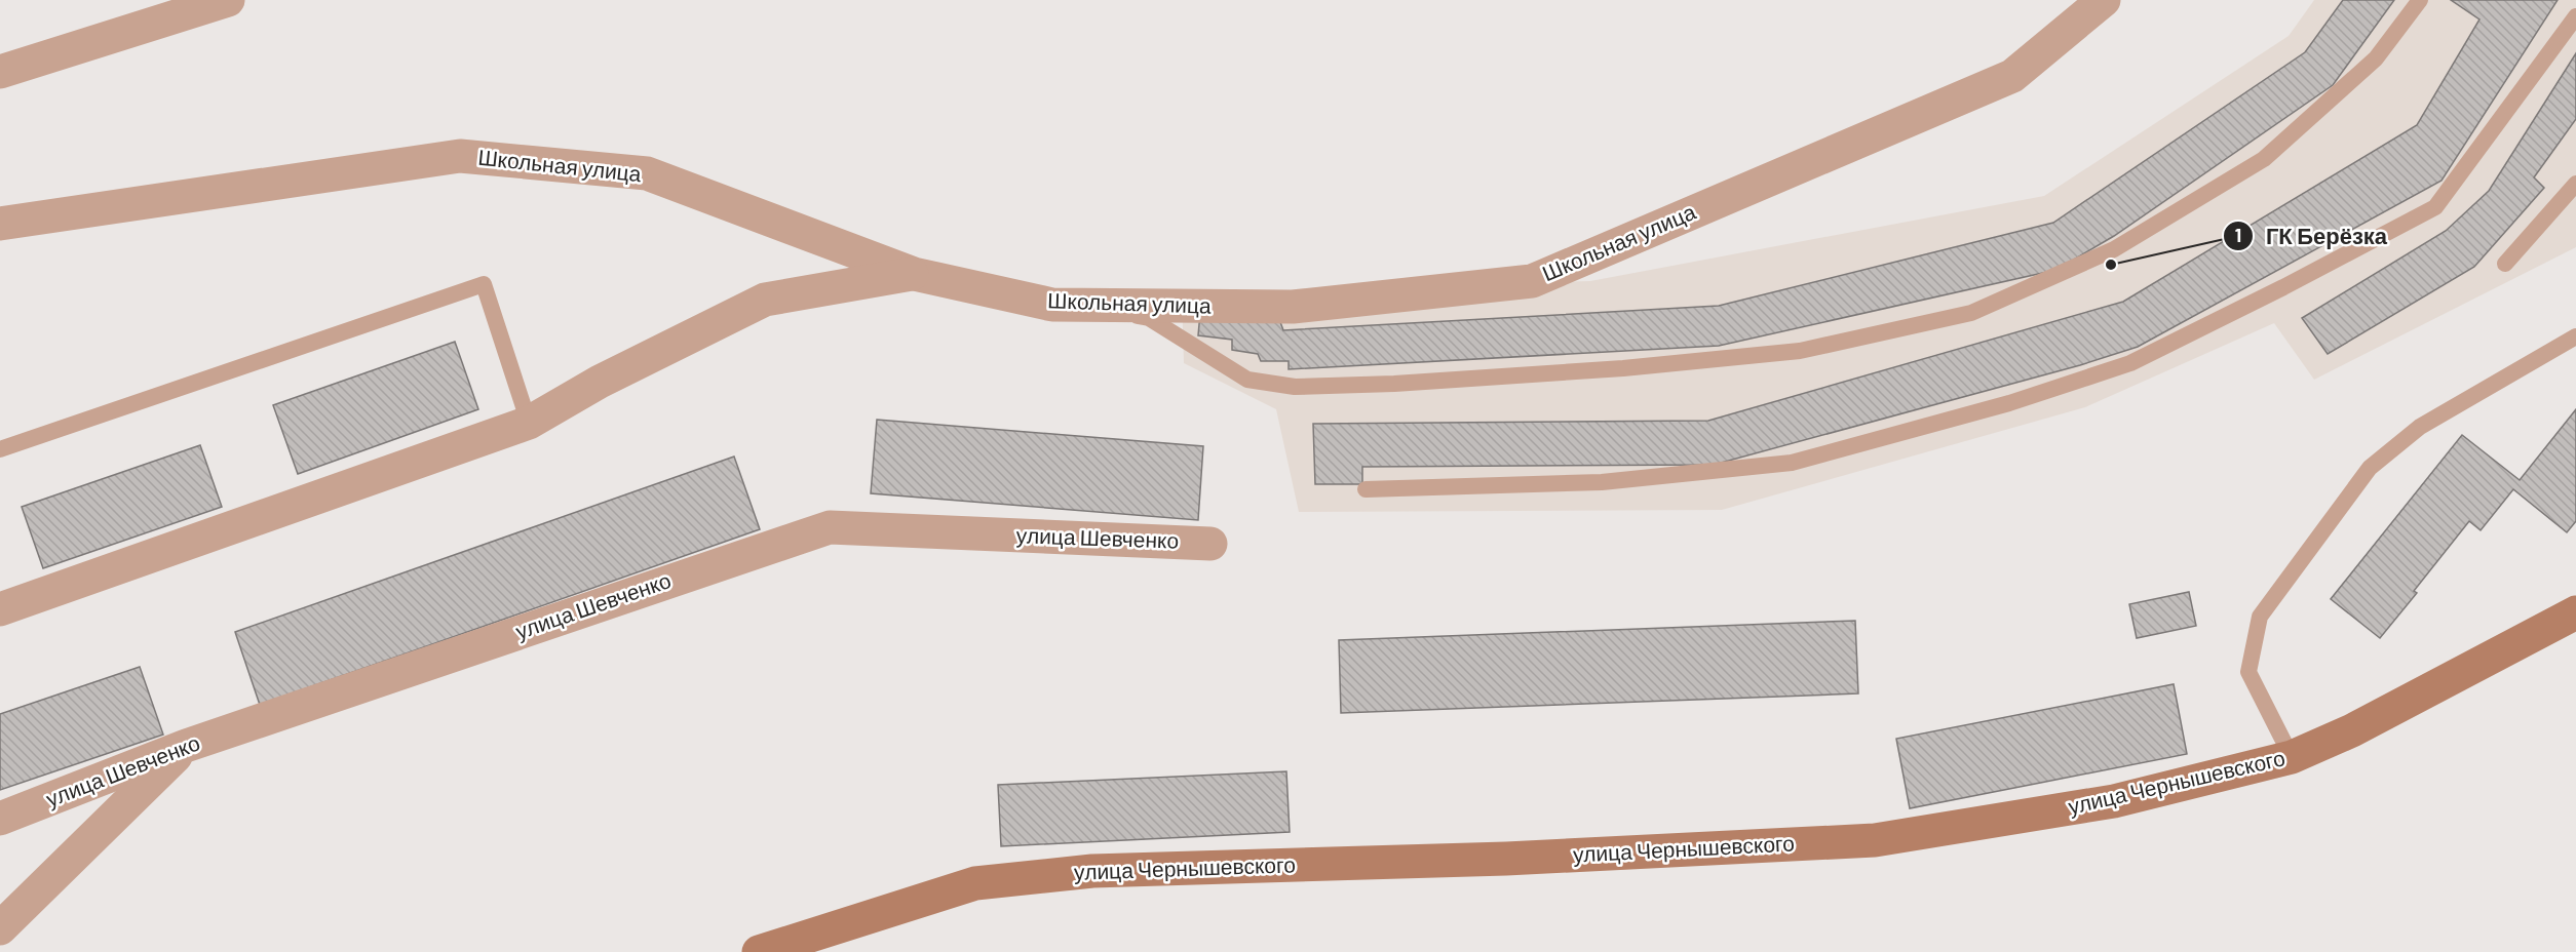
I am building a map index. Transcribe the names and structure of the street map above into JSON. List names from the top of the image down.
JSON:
{
  "streets": {
    "main road": ["улица Чернышевского"],
    "street": ["Школьная улица", "улица Шевченко"]
  },
  "places": ["ГК Берёзка"]
}
